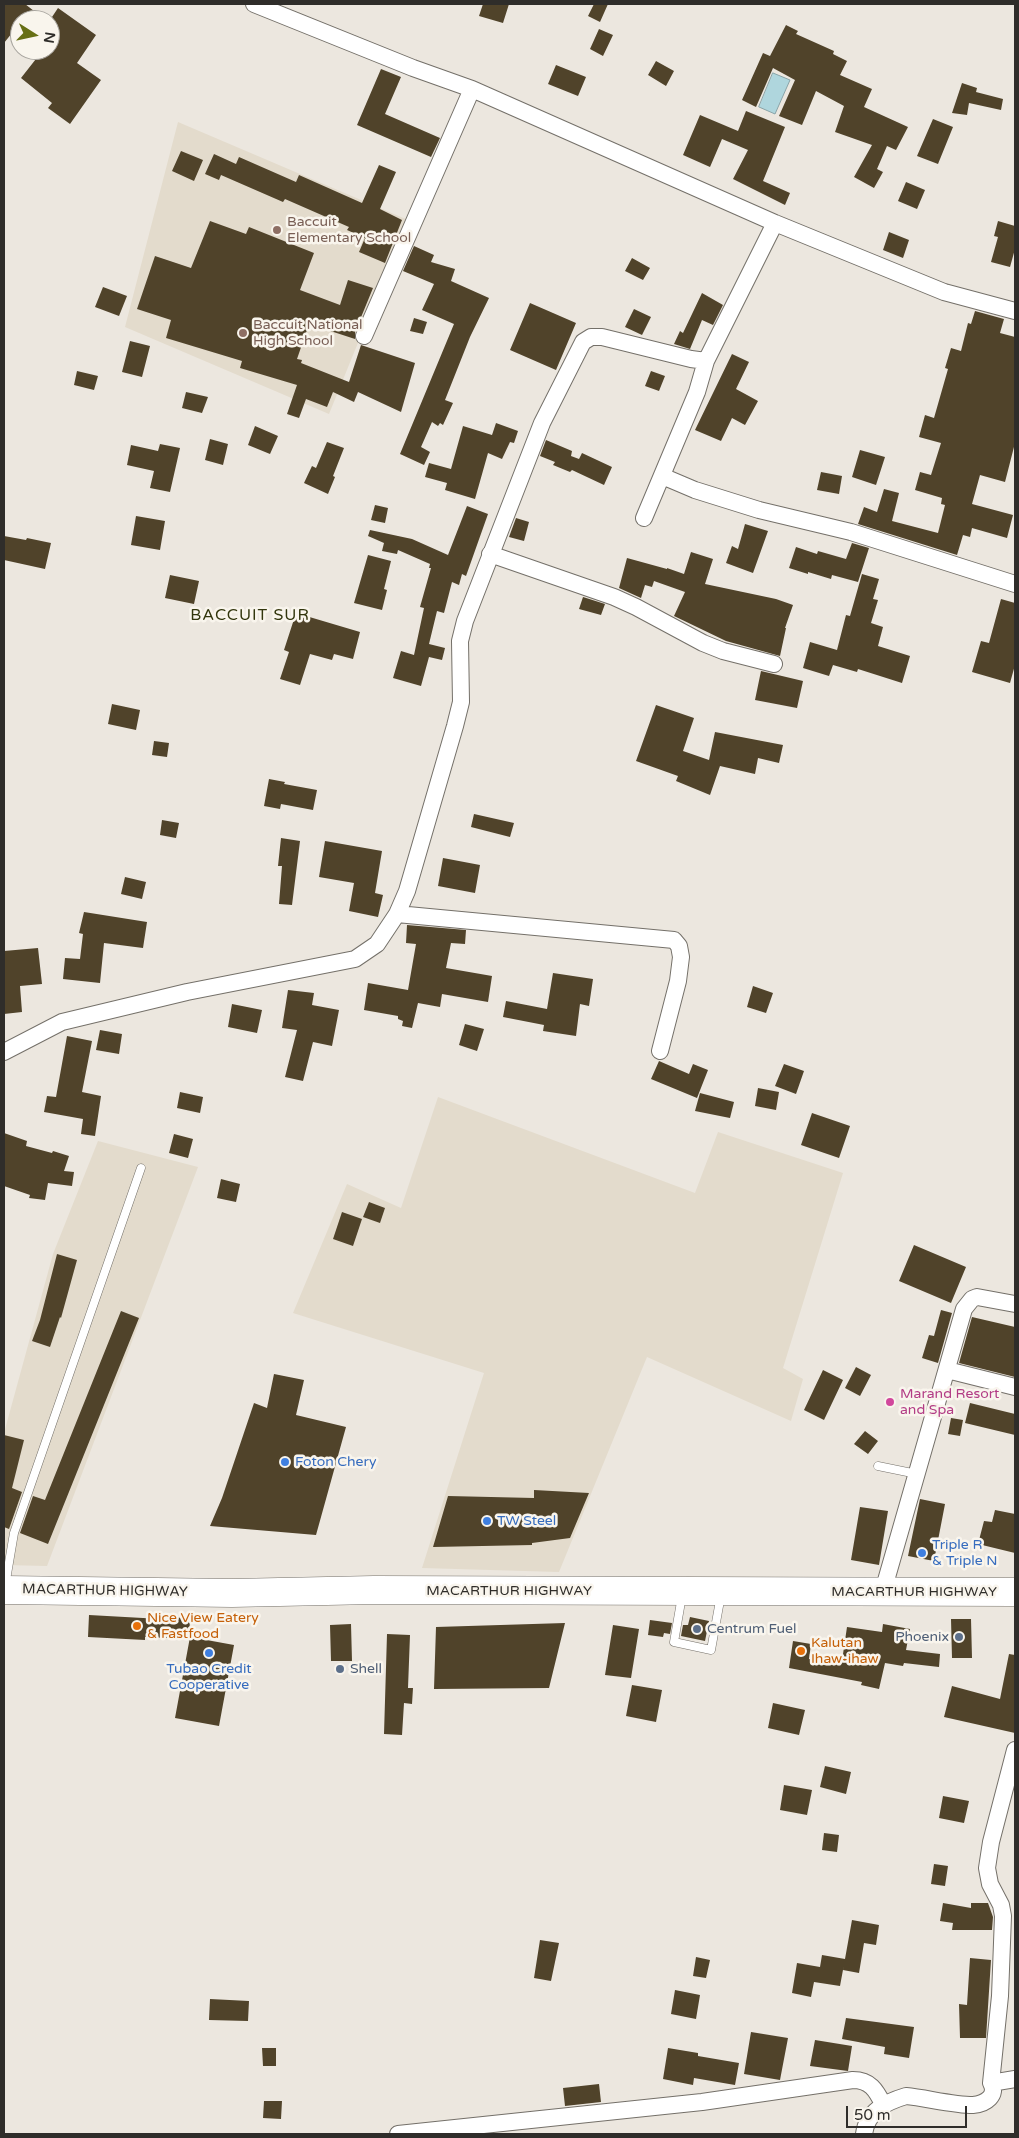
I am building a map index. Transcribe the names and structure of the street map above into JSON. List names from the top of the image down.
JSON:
{
  "streets": {
    "highway": ["MACARTHUR HIGHWAY"]
  },
  "districts": ["BACCUIT SUR"],
  "places": [
    "Baccuit Elementary School",
    "Baccuit National High School",
    "Marand Resort and Spa",
    "Foton Chery",
    "TW Steel",
    "Triple R & Triple N",
    "Nice View Eatery & Fastfood",
    "Centrum Fuel",
    "Phoenix",
    "Kalutan Ihaw-ihaw",
    "Tubao Credit Cooperative",
    "Shell"
  ],
  "scale_bar": "50 m",
  "north": "right"
}
